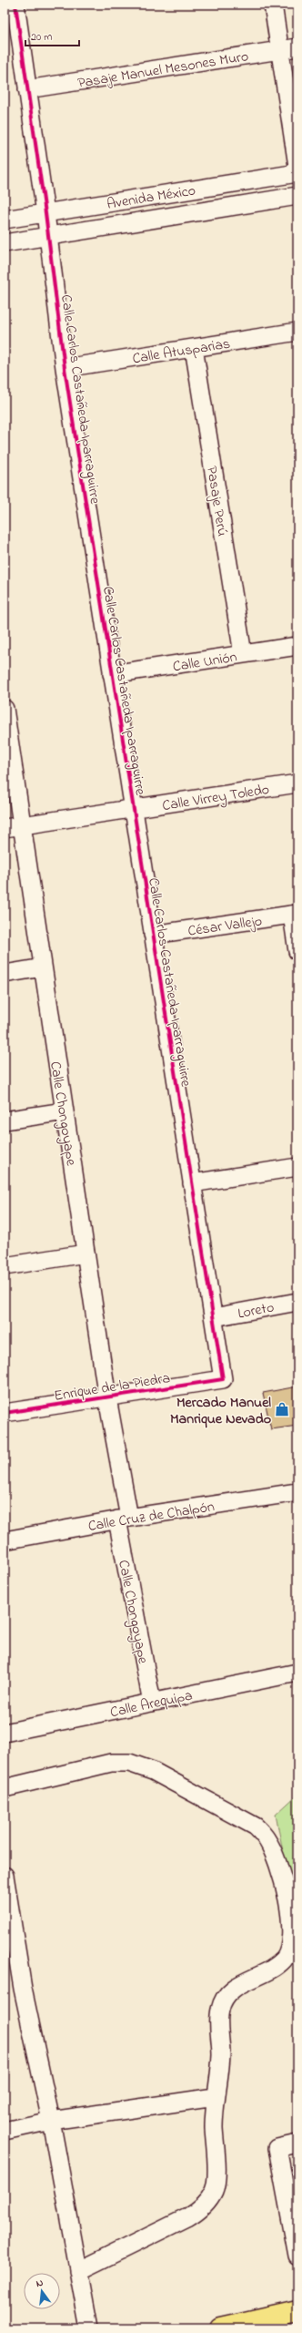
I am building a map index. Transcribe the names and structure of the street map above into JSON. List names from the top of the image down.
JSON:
{
  "streets": {
    "street": [
      "Pasaje Manuel Mesones Muro",
      "Avenida México",
      "Calle Atusparias",
      "Calle Carlos Castañeda Iparraguirre",
      "Pasaje Perú",
      "Calle Unión",
      "Calle Virrey Toledo",
      "César Vallejo",
      "Calle Chongoyape",
      "Loreto",
      "Enrique de la Piedra",
      "Calle Cruz de Chalpón",
      "Calle Arequipa"
    ]
  },
  "crossings": [
    ["Pasaje Manuel Mesones Muro", "Calle Carlos Castañeda Iparraguirre"],
    ["Avenida México", "Calle Carlos Castañeda Iparraguirre"],
    ["Calle Atusparias", "Calle Carlos Castañeda Iparraguirre"],
    ["Calle Atusparias", "Pasaje Perú"],
    ["Calle Carlos Castañeda Iparraguirre", "Calle Unión"],
    ["Calle Carlos Castañeda Iparraguirre", "Calle Virrey Toledo"],
    ["Calle Carlos Castañeda Iparraguirre", "César Vallejo"],
    ["Calle Carlos Castañeda Iparraguirre", "Loreto"],
    ["Calle Carlos Castañeda Iparraguirre", "Enrique de la Piedra"],
    ["Pasaje Perú", "Calle Unión"],
    ["Calle Virrey Toledo", "Calle Chongoyape"],
    ["Calle Chongoyape", "Enrique de la Piedra"],
    ["Calle Chongoyape", "Calle Cruz de Chalpón"],
    ["Calle Chongoyape", "Calle Arequipa"]
  ],
  "places": {
    "shop": ["Mercado Manuel Manrique Nevado"]
  },
  "scale_bar": "20 m",
  "north": "top"
}
